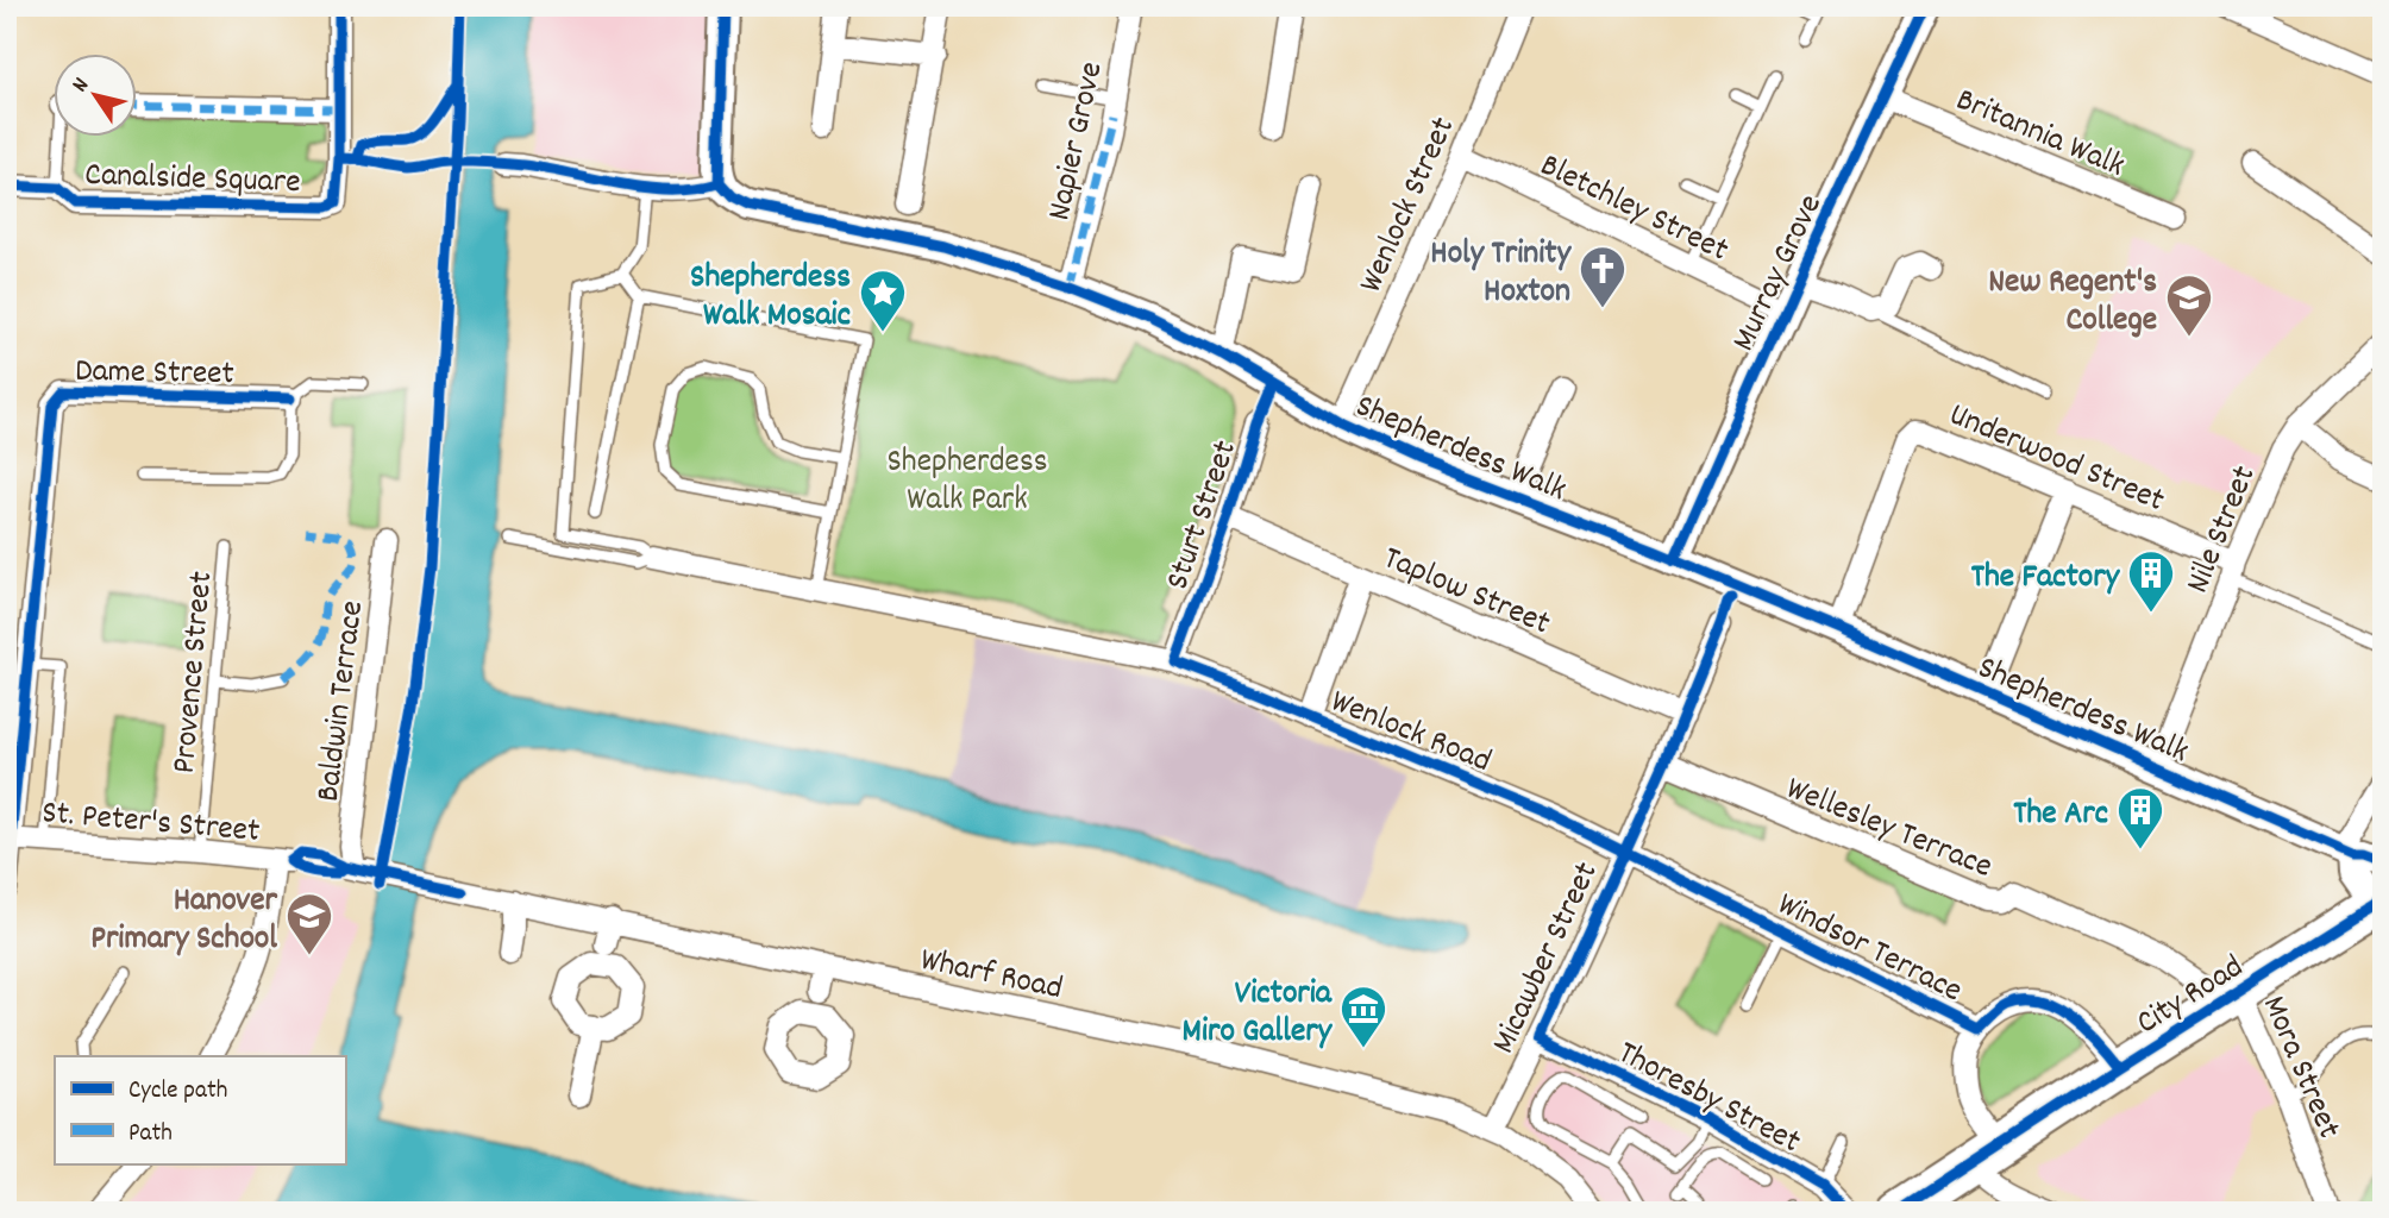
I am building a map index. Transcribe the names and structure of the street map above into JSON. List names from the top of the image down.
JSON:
{
  "streets": {
    "highway": ["City Road"],
    "main road": ["Murray Grove", "Shepherdess Walk"],
    "street": [
      "Britannia Walk",
      "Napier Grove",
      "Canalside Square",
      "Wenlock Street",
      "Bletchley Street",
      "Dame Street",
      "Underwood Street",
      "Sturt Street",
      "Nile Street",
      "Taplow Street",
      "Baldwin Terrace",
      "Wenlock Road",
      "St. Peter's Street",
      "Wellesley Terrace",
      "Windsor Terrace",
      "Micawber Street",
      "Wharf Road",
      "Mora Street",
      "Thoresby Street"
    ],
    "lane": ["Provence Street"]
  },
  "crossings": [
    ["Britannia Walk", "Murray Grove"],
    ["Napier Grove", "Shepherdess Walk"],
    ["Wenlock Street", "Bletchley Street"],
    ["Wenlock Street", "Shepherdess Walk"],
    ["Bletchley Street", "Murray Grove"],
    ["Murray Grove", "Shepherdess Walk"],
    ["Shepherdess Walk", "Underwood Street"],
    ["Shepherdess Walk", "Nile Street"],
    ["Underwood Street", "Nile Street"],
    ["Sturt Street", "Taplow Street"],
    ["Sturt Street", "Wenlock Road"],
    ["Taplow Street", "Micawber Street"],
    ["Provence Street", "St. Peter's Street"],
    ["Baldwin Terrace", "Wharf Road"],
    ["Wenlock Road", "Windsor Terrace"],
    ["Wenlock Road", "Micawber Street"],
    ["Wellesley Terrace", "Micawber Street"],
    ["Wellesley Terrace", "City Road"],
    ["Wellesley Terrace", "Mora Street"],
    ["Windsor Terrace", "Micawber Street"],
    ["Windsor Terrace", "City Road"],
    ["Micawber Street", "Wharf Road"],
    ["Micawber Street", "Thoresby Street"],
    ["City Road", "Mora Street"]
  ],
  "parks": ["Shepherdess Walk Park"],
  "places": {
    "church": ["Holy Trinity Hoxton"],
    "place": ["Shepherdess Walk Mosaic"],
    "school or university": ["New Regent's College", "Hanover Primary School"],
    "building": ["The Factory", "The Arc"],
    "museum": ["Victoria Miro Gallery"]
  },
  "legend": ["Cycle path", "Path"],
  "north": "top left"
}
